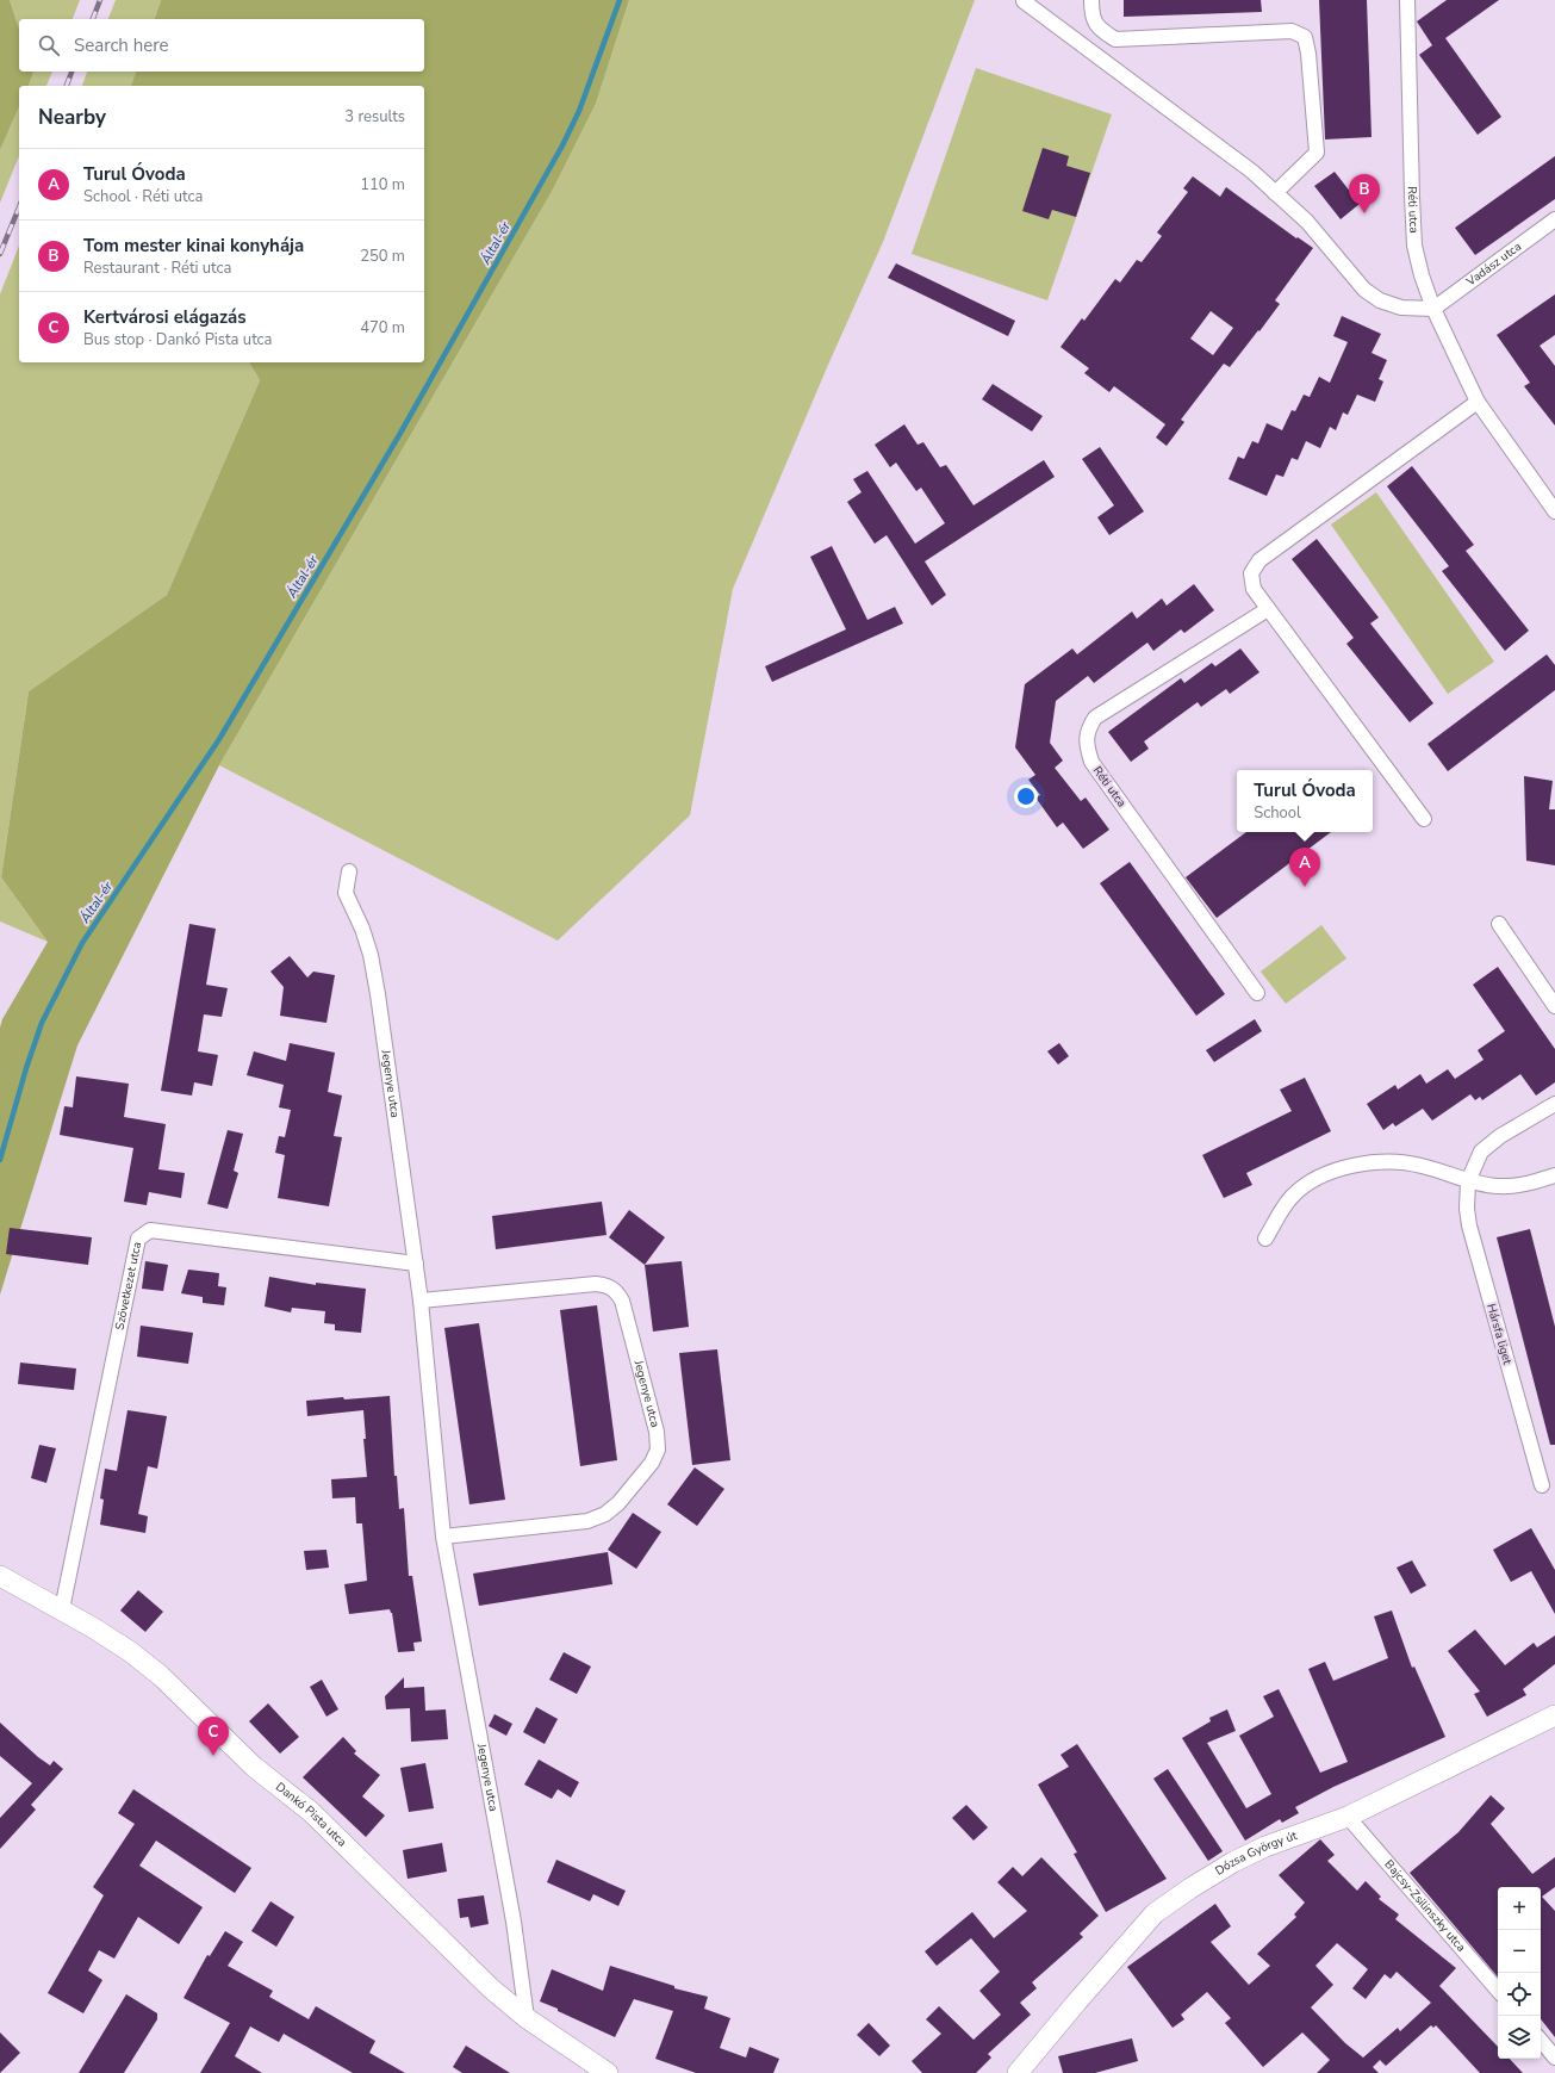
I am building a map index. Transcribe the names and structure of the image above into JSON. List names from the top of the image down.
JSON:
{
  "streets": {
    "street": [
      "Réti utca",
      "Vadász utca",
      "Jegenye utca",
      "Szövetkezet utca",
      "Hársfa liget",
      "Dankó Pista utca",
      "Dózsa György út",
      "Bajcsy-Zsilinszky utca"
    ]
  },
  "crossings": [
    ["Réti utca", "Vadász utca"],
    ["Jegenye utca", "Szövetkezet utca"],
    ["Jegenye utca", "Dankó Pista utca"],
    ["Szövetkezet utca", "Dankó Pista utca"],
    ["Dózsa György út", "Bajcsy-Zsilinszky utca"]
  ],
  "water": ["Által-ér"],
  "page": {
    "search": "Search here",
    "heading": ["Nearby", "3 results"],
    "list": [
      {
        "mark": "A",
        "name": "Turul Óvoda",
        "note": "School · Réti utca",
        "value": "110 m"
      },
      {
        "mark": "B",
        "name": "Tom mester kinai konyhája",
        "note": "Restaurant · Réti utca",
        "value": "250 m"
      },
      {
        "mark": "C",
        "name": "Kertvárosi elágazás",
        "note": "Bus stop · Dankó Pista utca",
        "value": "470 m"
      }
    ],
    "pins": ["B", "A", "C"],
    "popup": ["Turul Óvoda", "School"],
    "map_buttons": ["+", "−"]
  }
}
